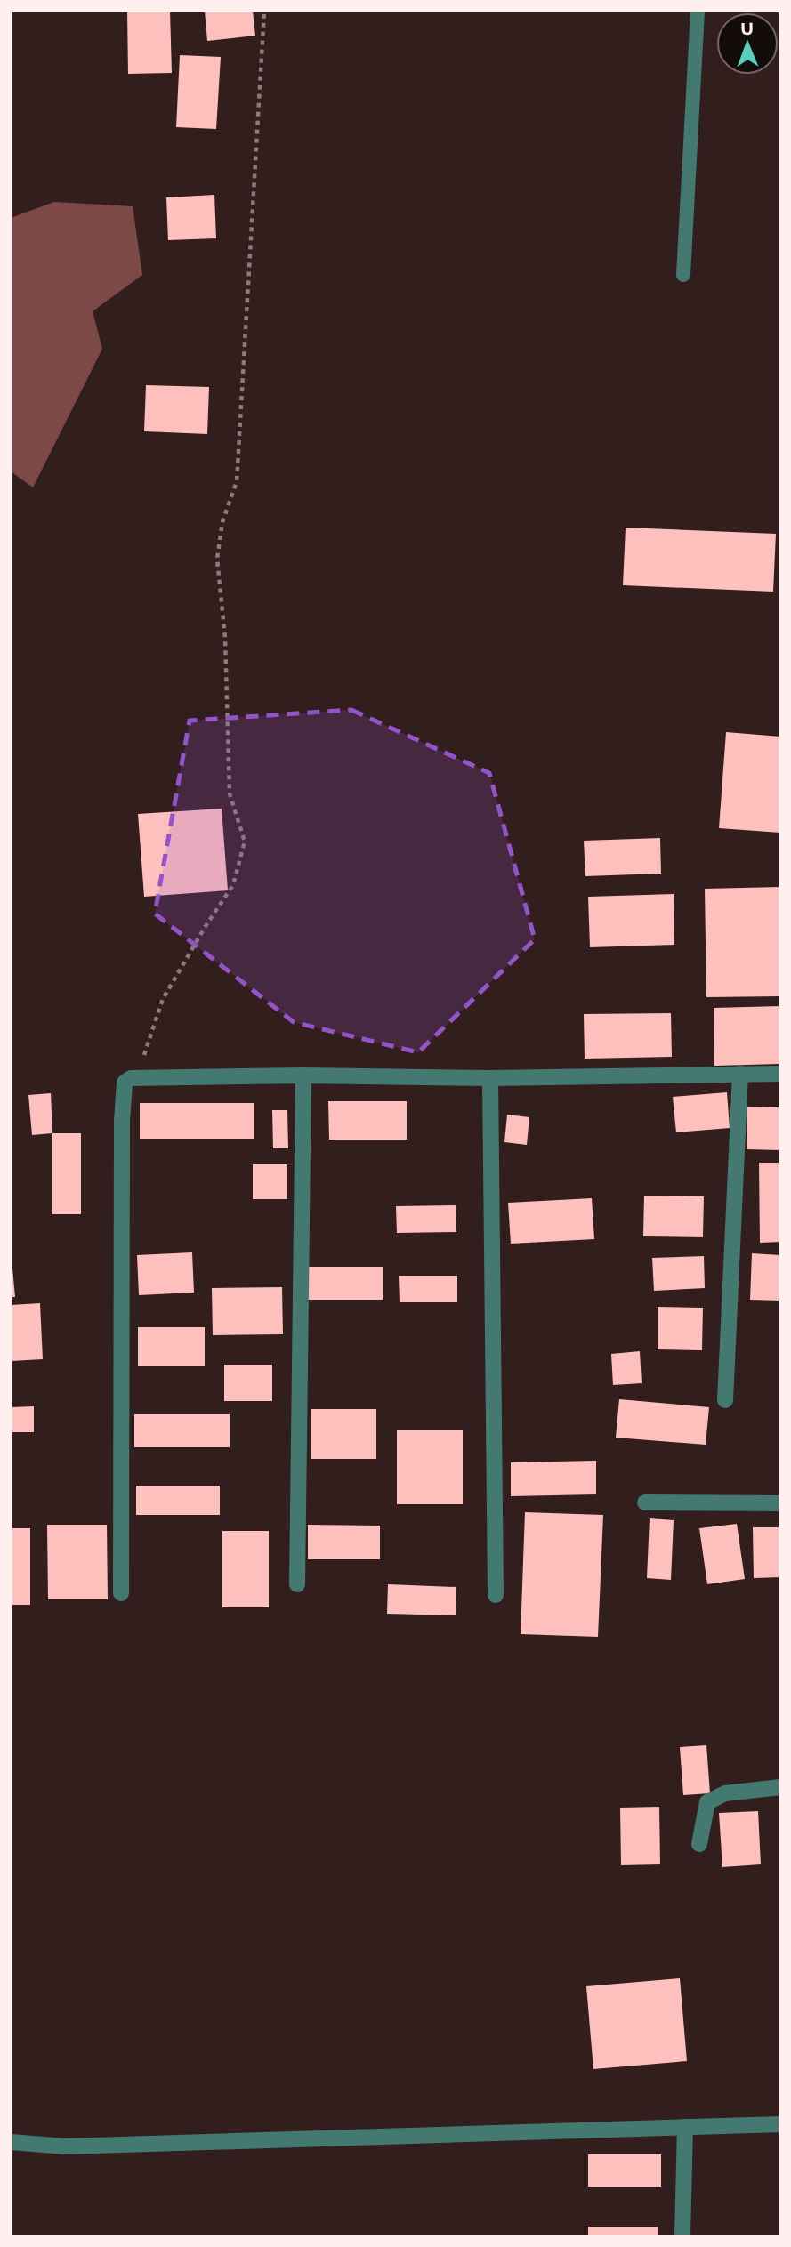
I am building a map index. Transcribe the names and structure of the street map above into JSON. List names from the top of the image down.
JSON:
{
  "north": "top"
}
